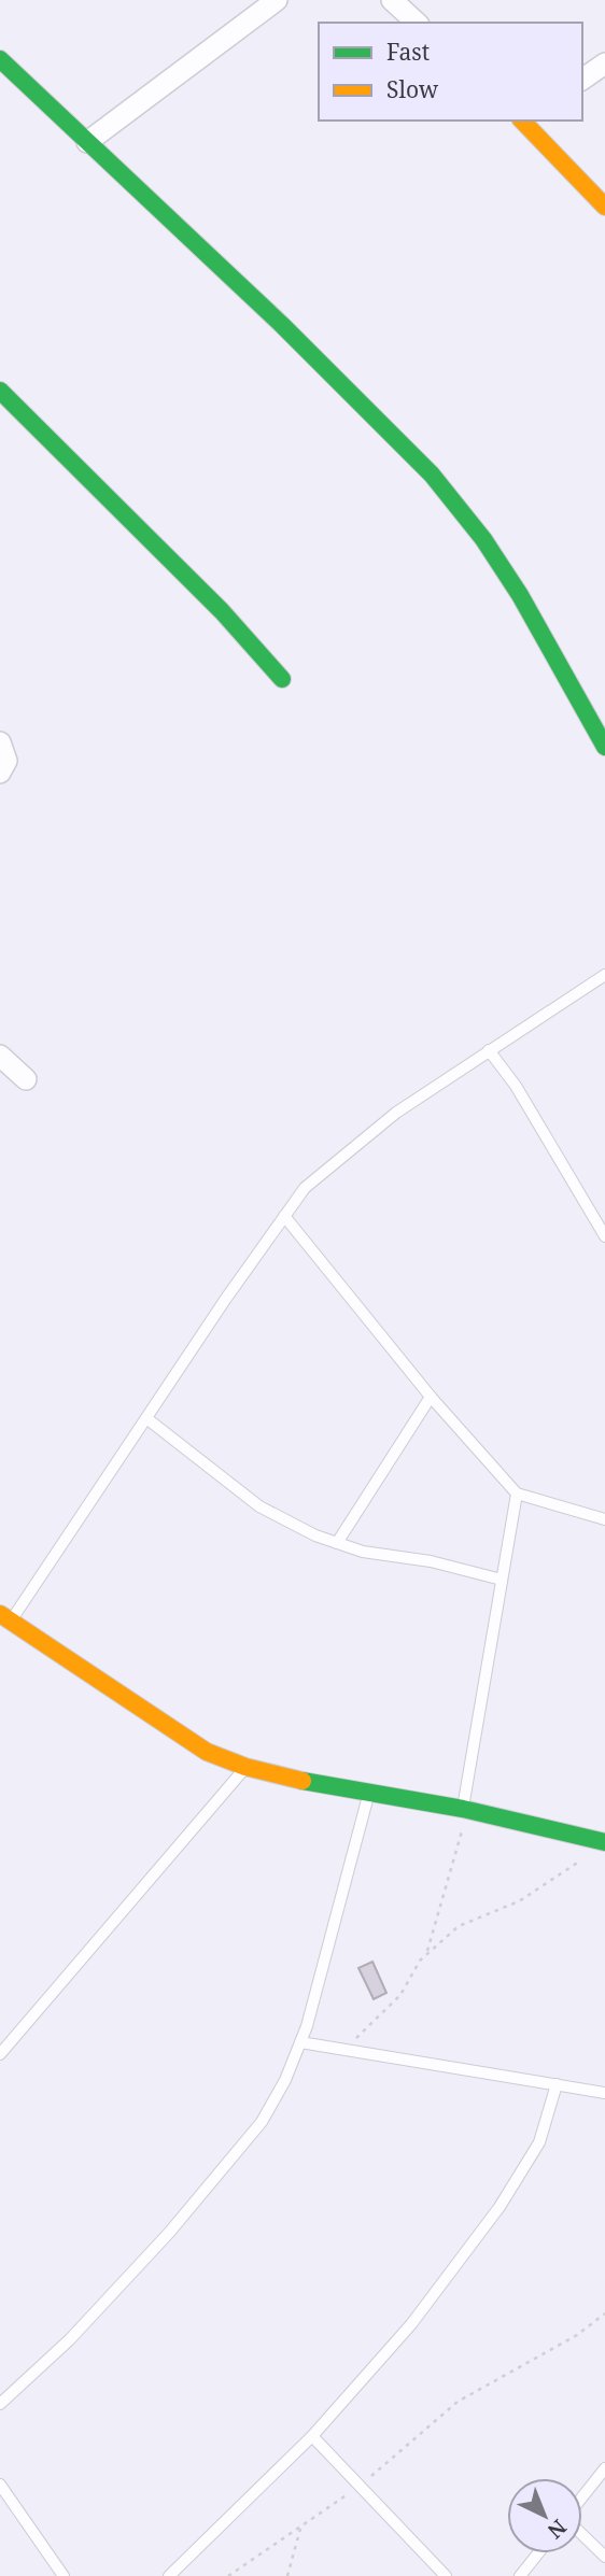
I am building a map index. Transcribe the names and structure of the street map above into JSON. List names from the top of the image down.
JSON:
{
  "legend": ["Fast", "Slow"],
  "north": "bottom right"
}
